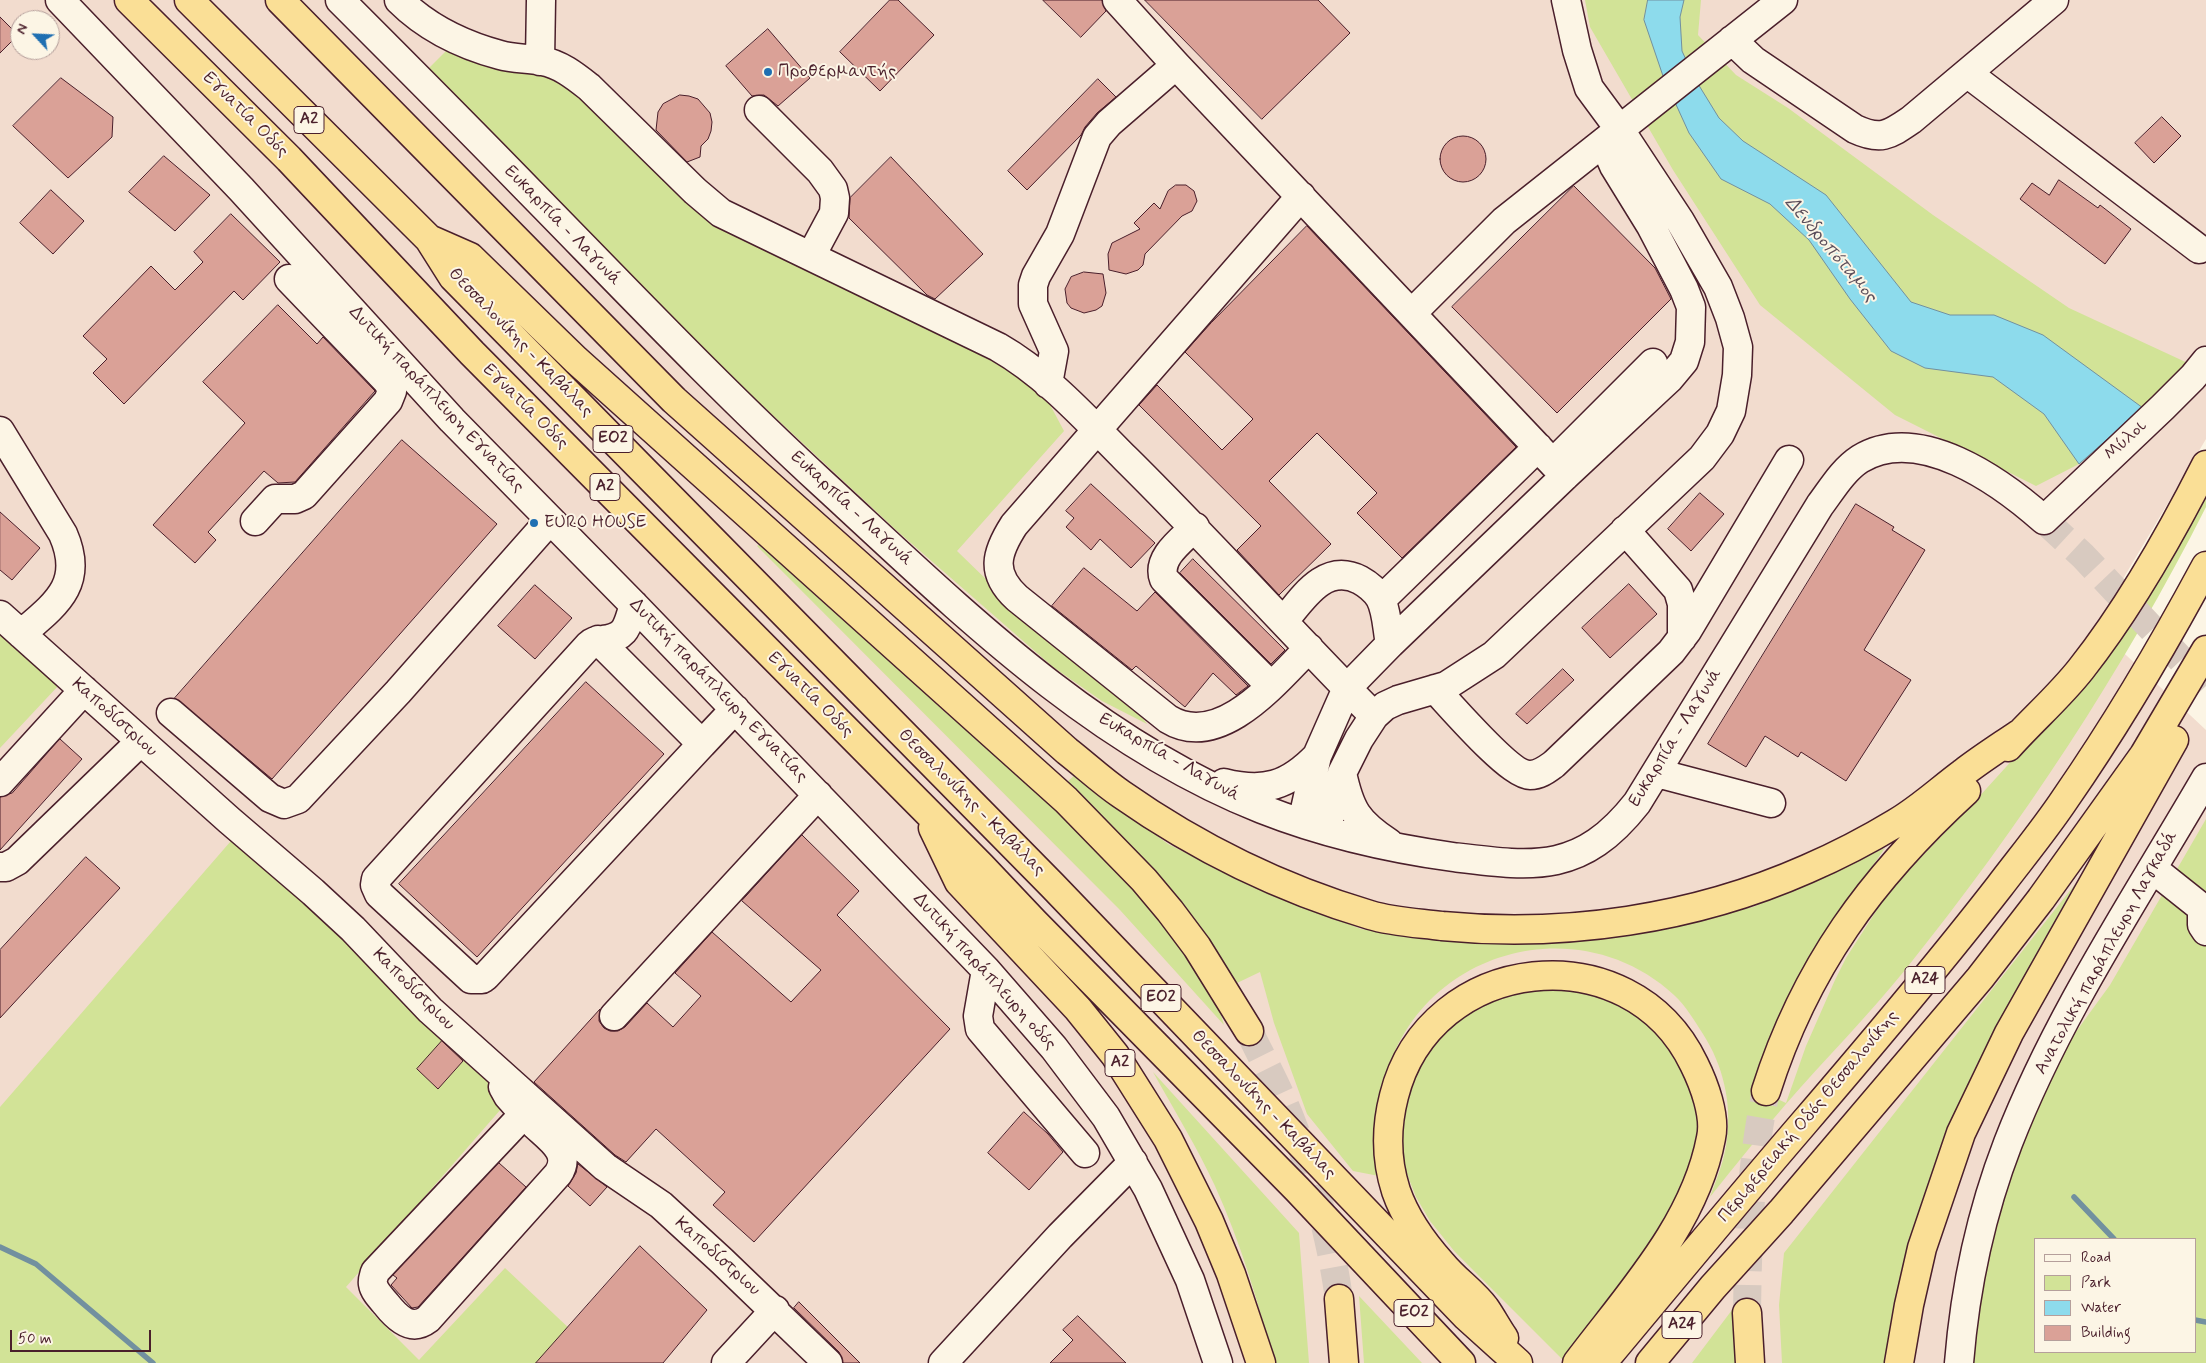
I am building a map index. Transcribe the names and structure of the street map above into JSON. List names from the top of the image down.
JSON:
{
  "streets": {
    "highway": [
      "Εγνατία Οδός",
      "Α2",
      "Θεσσαλονίκης - Καβάλας",
      "ΕΟ2",
      "Α24",
      "Περιφερειακή Οδός Θεσσαλονίκης"
    ],
    "street": [
      "Ευκαρπία - Λαγυνά",
      "Δυτική παράπλευρη Εγνατίας",
      "Μύλοι",
      "Καποδίστριου",
      "Ανατολική παράπλευρη Λαγκαδά",
      "Δυτική παράπλευρη οδός"
    ]
  },
  "crossings": [
    ["Εγνατία Οδός", "Α2"],
    ["Εγνατία Οδός", "Θεσσαλονίκης - Καβάλας"],
    ["Α2", "Θεσσαλονίκης - Καβάλας"],
    ["Ευκαρπία - Λαγυνά", "Μύλοι"],
    ["Δυτική παράπλευρη Εγνατίας", "Δυτική παράπλευρη οδός"]
  ],
  "water": ["Δενδροπόταμος"],
  "places": ["Προθερμαντής", "EURO HOUSE"],
  "legend": [
    "Road",
    "Park",
    "Water",
    "Building"
  ],
  "scale_bar": "50 m",
  "north": "top left"
}
